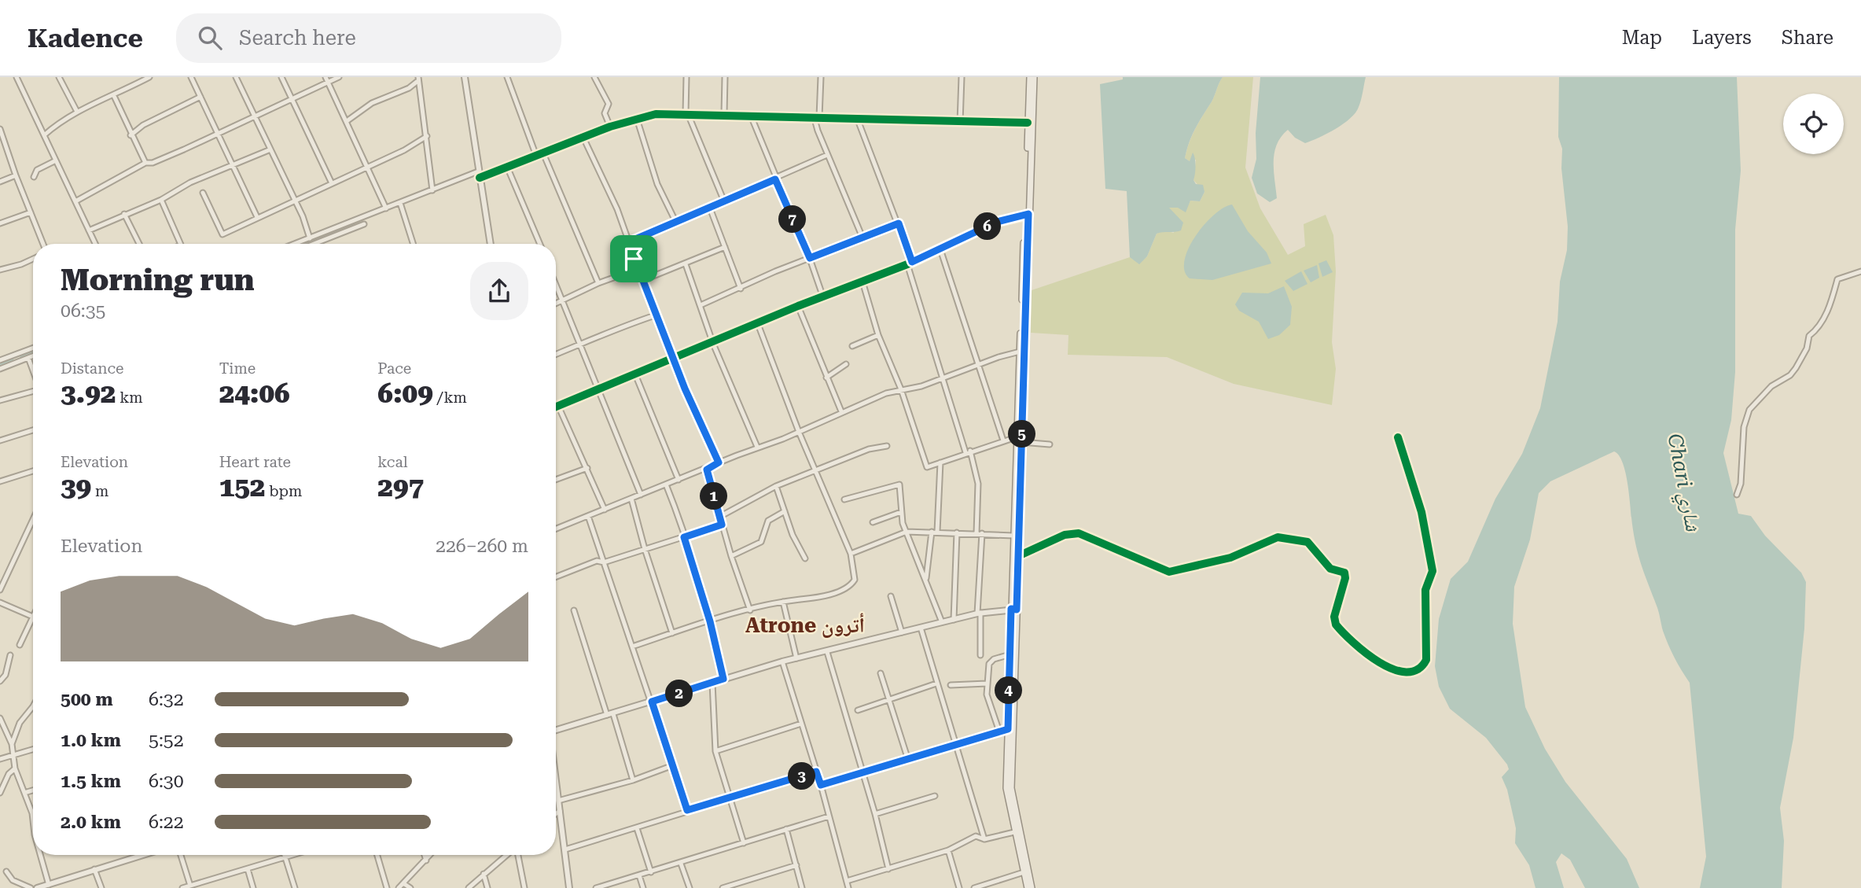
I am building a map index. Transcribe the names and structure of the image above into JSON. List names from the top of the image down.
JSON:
{
  "districts": ["Atrone أترون"],
  "water": ["Chari شاري"],
  "page": {
    "header": "Kadence",
    "search": "Search here",
    "nav": ["Map", "Layers", "Share"],
    "pins": [
      "7",
      "6",
      "5",
      "1",
      "4",
      "2",
      "3"
    ],
    "heading": ["Morning run", "06:35"],
    "stats": [
      ["Distance", "3.92 km"],
      ["Time", "24:06"],
      ["Pace", "6:09 /km"],
      ["Elevation", "39 m"],
      ["Heart rate", "152 bpm"],
      ["kcal", "297"]
    ],
    "chart": ["Elevation", "226–260 m"],
    "list": [
      {
        "name": "500 m",
        "note": "6:32"
      },
      {
        "name": "1.0 km",
        "note": "5:52"
      },
      {
        "name": "1.5 km",
        "note": "6:30"
      },
      {
        "name": "2.0 km",
        "note": "6:22"
      }
    ]
  }
}
